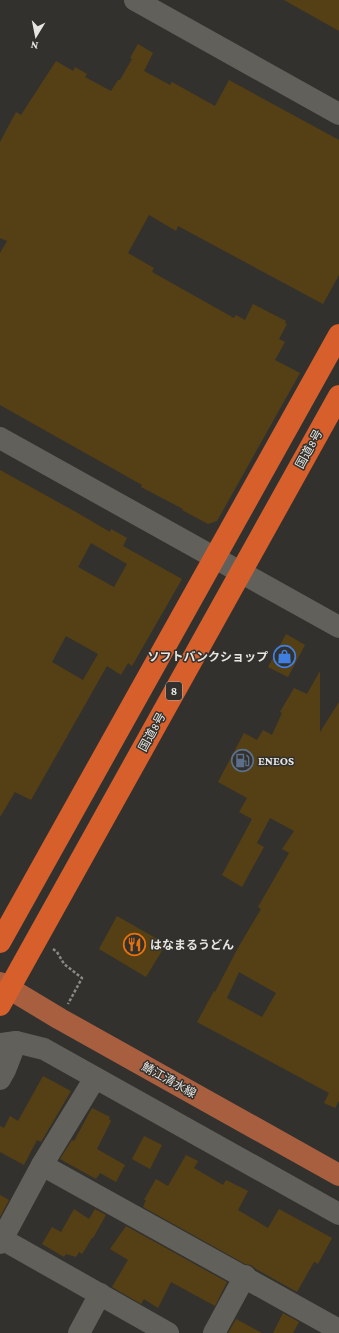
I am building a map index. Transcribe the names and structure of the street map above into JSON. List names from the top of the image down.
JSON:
{
  "streets": {
    "highway": ["国道8号", "8"],
    "main road": ["鯖江清水線"]
  },
  "crossings": [
    ["国道8号", "鯖江清水線"]
  ],
  "places": {
    "shop": ["ソフトバンクショップ"],
    "fuel station": ["ENEOS"],
    "restaurant": ["はなまるうどん"]
  },
  "north": "bottom"
}
